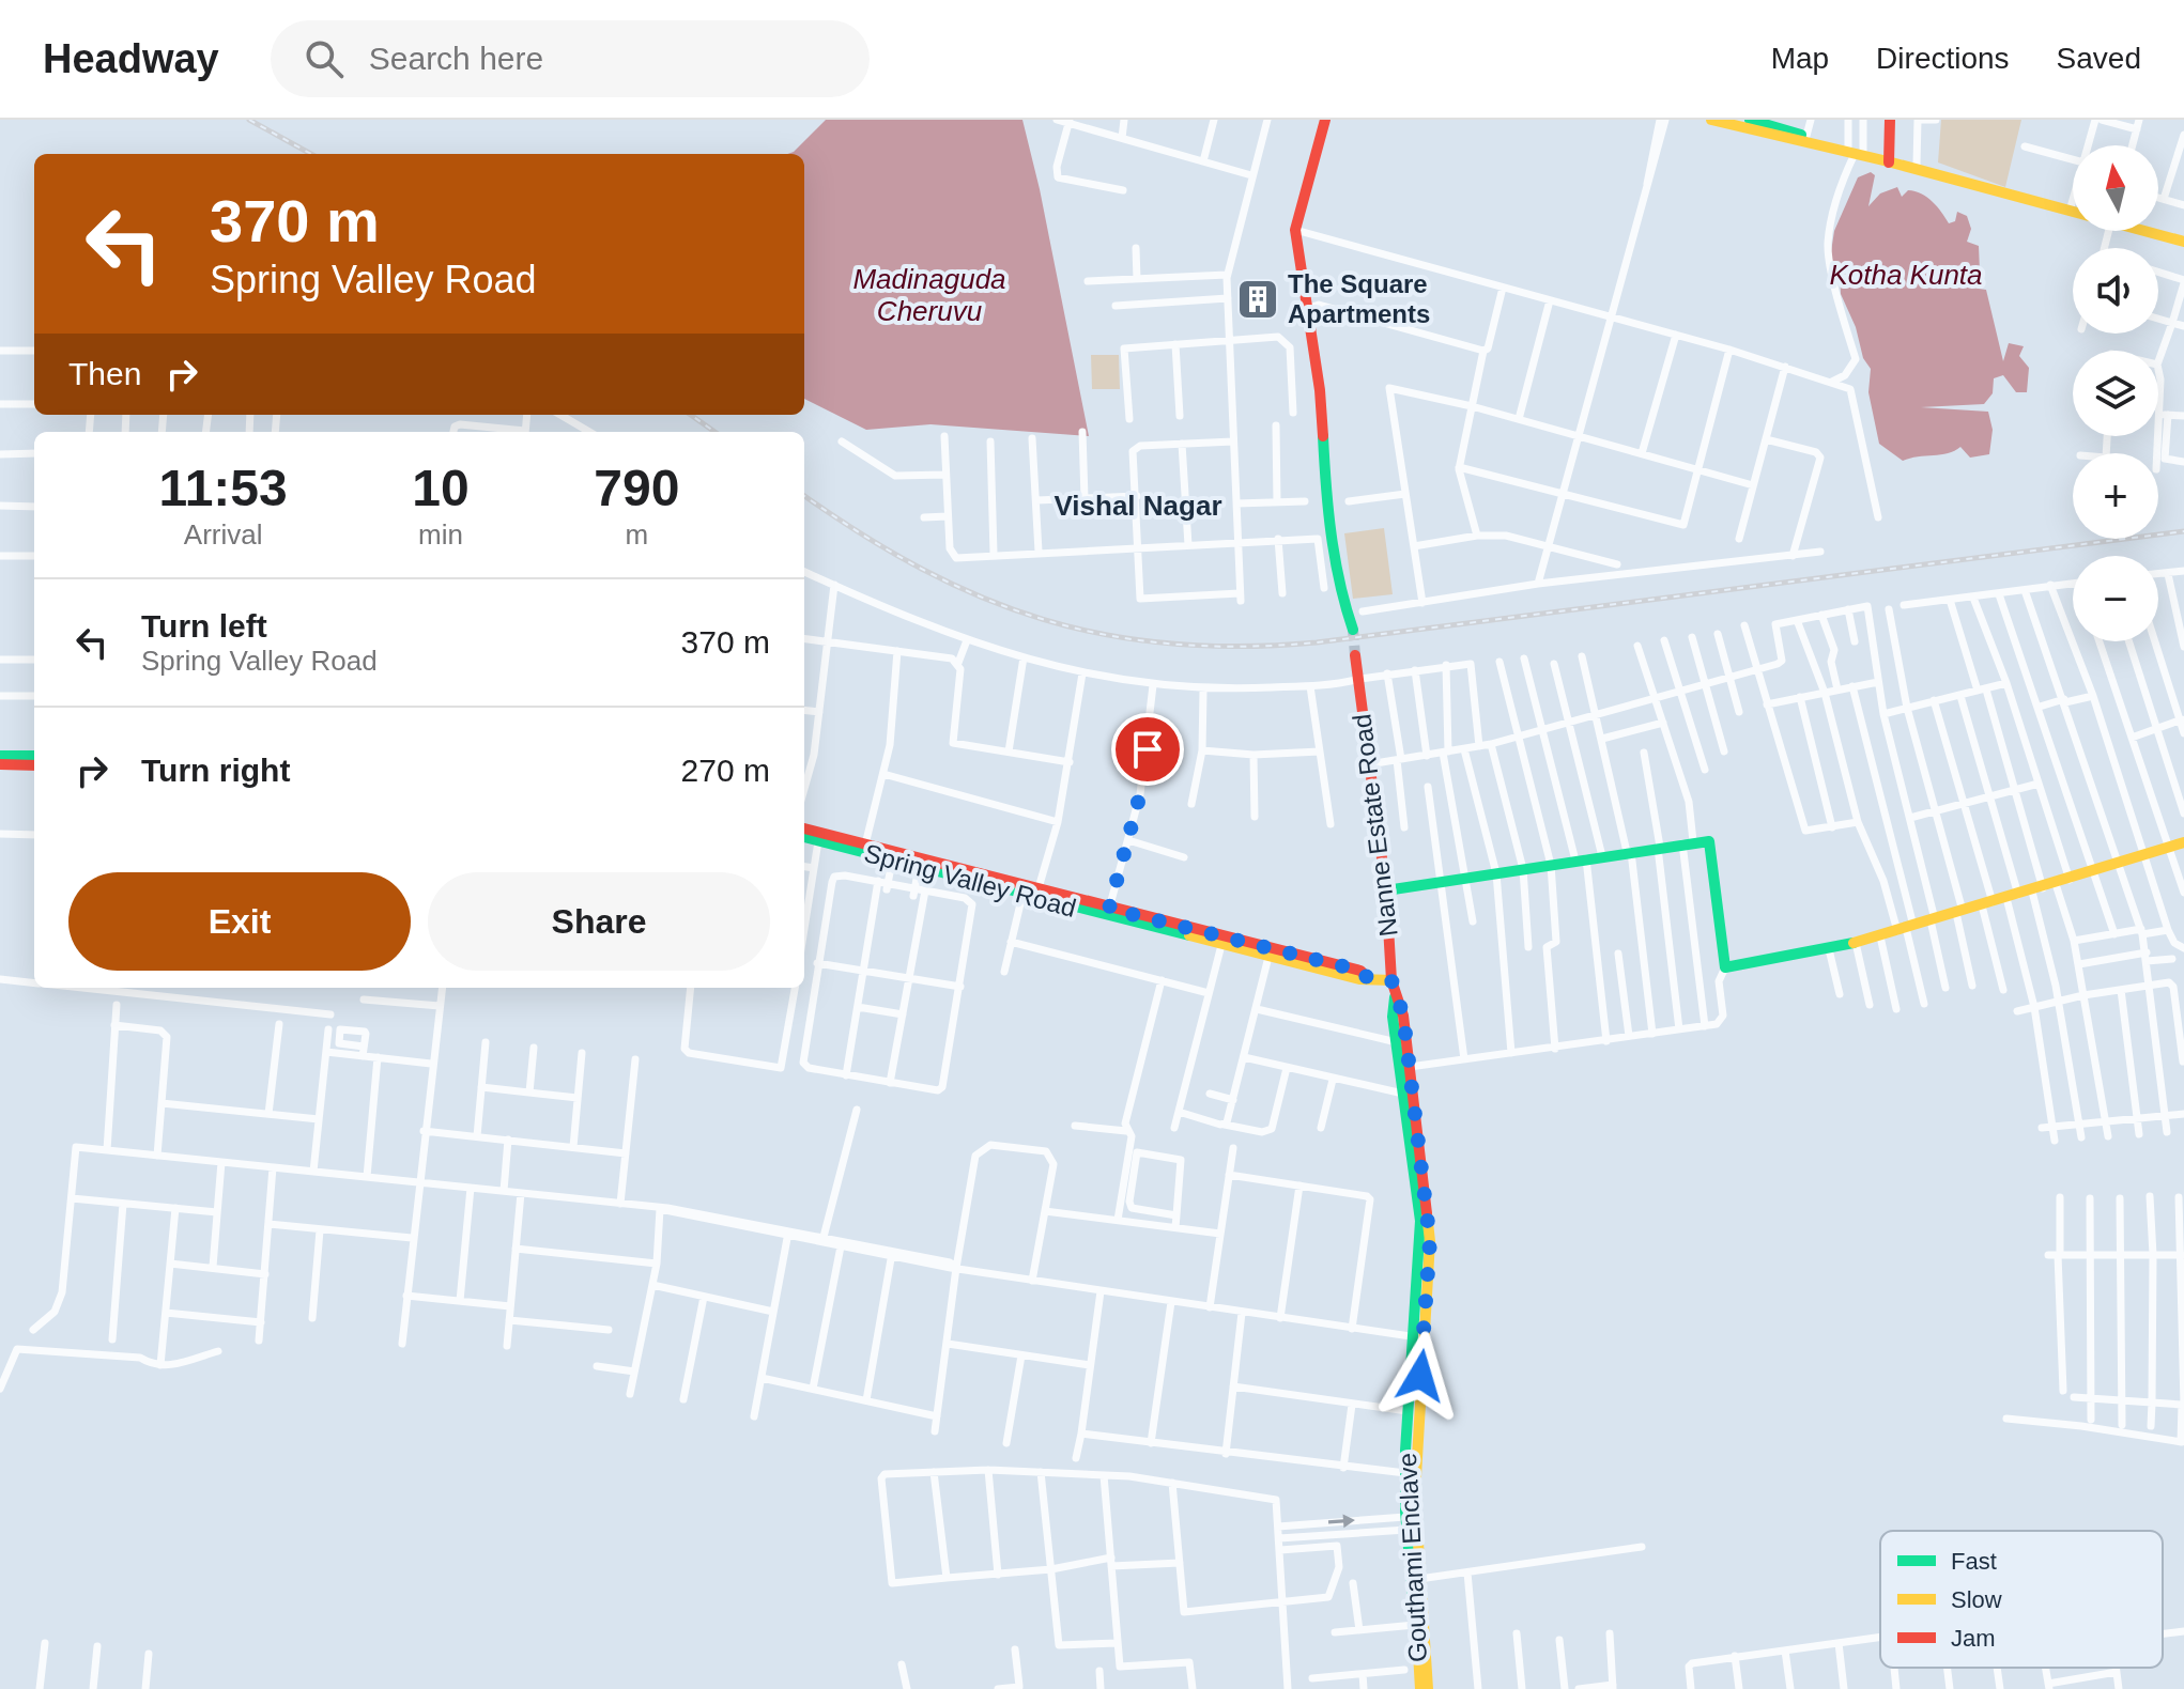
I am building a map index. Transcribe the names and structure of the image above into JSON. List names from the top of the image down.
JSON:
{
  "streets": {
    "street": ["Nanne Estate Road", "Spring Valley Road", "Gouthami Enclave"]
  },
  "crossings": [
    ["Nanne Estate Road", "Gouthami Enclave"]
  ],
  "districts": ["Vishal Nagar"],
  "water": ["Kotha Kunta", "Madinaguda Cheruvu"],
  "places": {
    "building": ["The Square Apartments"]
  },
  "legend": ["Fast", "Slow", "Jam"],
  "north": "top",
  "page": {
    "header": "Headway",
    "search": "Search here",
    "nav": ["Map", "Directions", "Saved"],
    "map_buttons": ["+", "−"],
    "turn": ["370 m", "Spring Valley Road"],
    "then": "Then",
    "eta": [
      "11:53",
      "Arrival",
      "10",
      "min",
      "790",
      "m"
    ],
    "list": [
      {
        "name": "Turn left",
        "note": "Spring Valley Road",
        "value": "370 m"
      },
      {
        "name": "Turn right",
        "value": "270 m"
      }
    ],
    "buttons": ["Exit", "Share"]
  }
}
